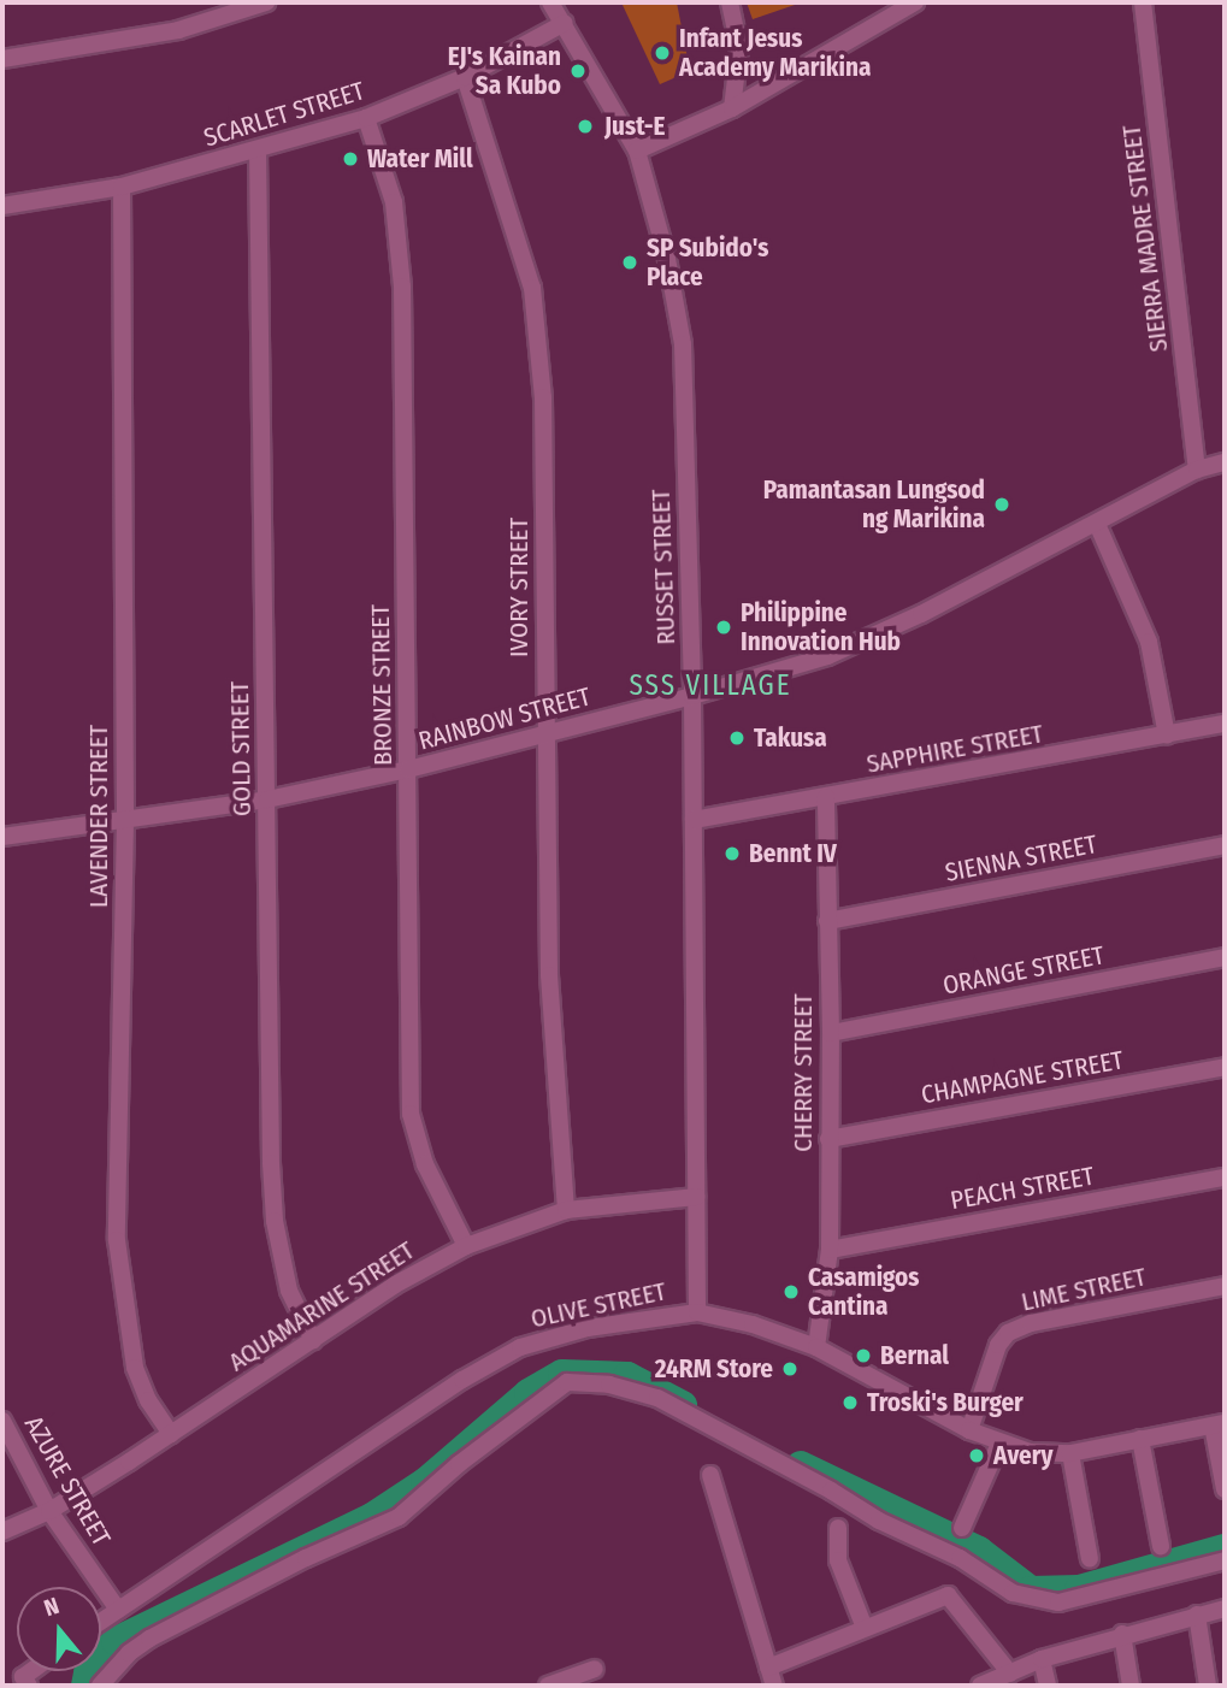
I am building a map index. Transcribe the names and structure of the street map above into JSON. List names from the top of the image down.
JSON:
{
  "streets": {
    "street": [
      "SCARLET STREET",
      "SIERRA MADRE STREET",
      "RUSSET STREET",
      "IVORY STREET",
      "BRONZE STREET",
      "RAINBOW STREET",
      "GOLD STREET",
      "SAPPHIRE STREET",
      "LAVENDER STREET",
      "SIENNA STREET",
      "ORANGE STREET",
      "CHERRY STREET",
      "CHAMPAGNE STREET",
      "PEACH STREET",
      "LIME STREET",
      "OLIVE STREET",
      "AQUAMARINE STREET",
      "AZURE STREET"
    ]
  },
  "crossings": [
    ["SCARLET STREET", "RUSSET STREET"],
    ["SCARLET STREET", "IVORY STREET"],
    ["SCARLET STREET", "BRONZE STREET"],
    ["SCARLET STREET", "GOLD STREET"],
    ["SCARLET STREET", "LAVENDER STREET"],
    ["SIERRA MADRE STREET", "RAINBOW STREET"],
    ["RUSSET STREET", "RAINBOW STREET"],
    ["RUSSET STREET", "SAPPHIRE STREET"],
    ["RUSSET STREET", "OLIVE STREET"],
    ["RUSSET STREET", "AQUAMARINE STREET"],
    ["IVORY STREET", "RAINBOW STREET"],
    ["IVORY STREET", "AQUAMARINE STREET"],
    ["BRONZE STREET", "RAINBOW STREET"],
    ["BRONZE STREET", "AQUAMARINE STREET"],
    ["RAINBOW STREET", "GOLD STREET"],
    ["RAINBOW STREET", "LAVENDER STREET"],
    ["GOLD STREET", "AQUAMARINE STREET"],
    ["SAPPHIRE STREET", "CHERRY STREET"],
    ["LAVENDER STREET", "AQUAMARINE STREET"],
    ["SIENNA STREET", "CHERRY STREET"],
    ["ORANGE STREET", "CHERRY STREET"],
    ["CHERRY STREET", "CHAMPAGNE STREET"],
    ["CHERRY STREET", "PEACH STREET"],
    ["CHERRY STREET", "OLIVE STREET"],
    ["LIME STREET", "OLIVE STREET"],
    ["OLIVE STREET", "AZURE STREET"],
    ["AQUAMARINE STREET", "AZURE STREET"]
  ],
  "districts": ["SSS VILLAGE"],
  "places": [
    "Infant Jesus Academy Marikina",
    "EJ's Kainan Sa Kubo",
    "Just-E",
    "Water Mill",
    "SP Subido's Place",
    "Pamantasan Lungsod ng Marikina",
    "Philippine Innovation Hub",
    "Takusa",
    "Bennt IV",
    "Casamigos Cantina",
    "Bernal",
    "24RM Store",
    "Troski's Burger",
    "Avery"
  ],
  "north": "top"
}
